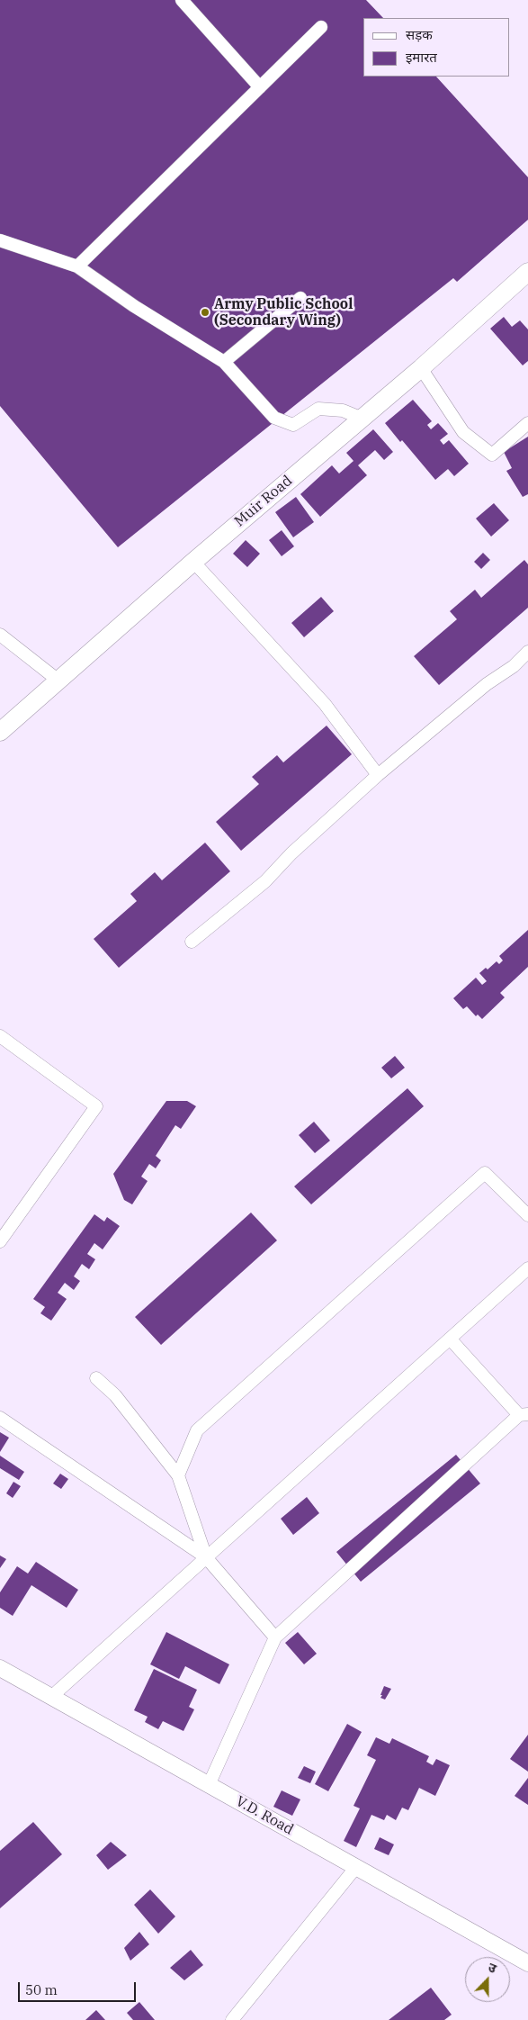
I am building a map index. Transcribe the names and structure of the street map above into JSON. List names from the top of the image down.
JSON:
{
  "streets": {
    "main road": ["Muir Road"],
    "street": ["V.D. Road"]
  },
  "places": ["Army Public School (Secondary Wing)"],
  "legend": ["सड़क", "इमारत"],
  "scale_bar": "50 m",
  "north": "top"
}
